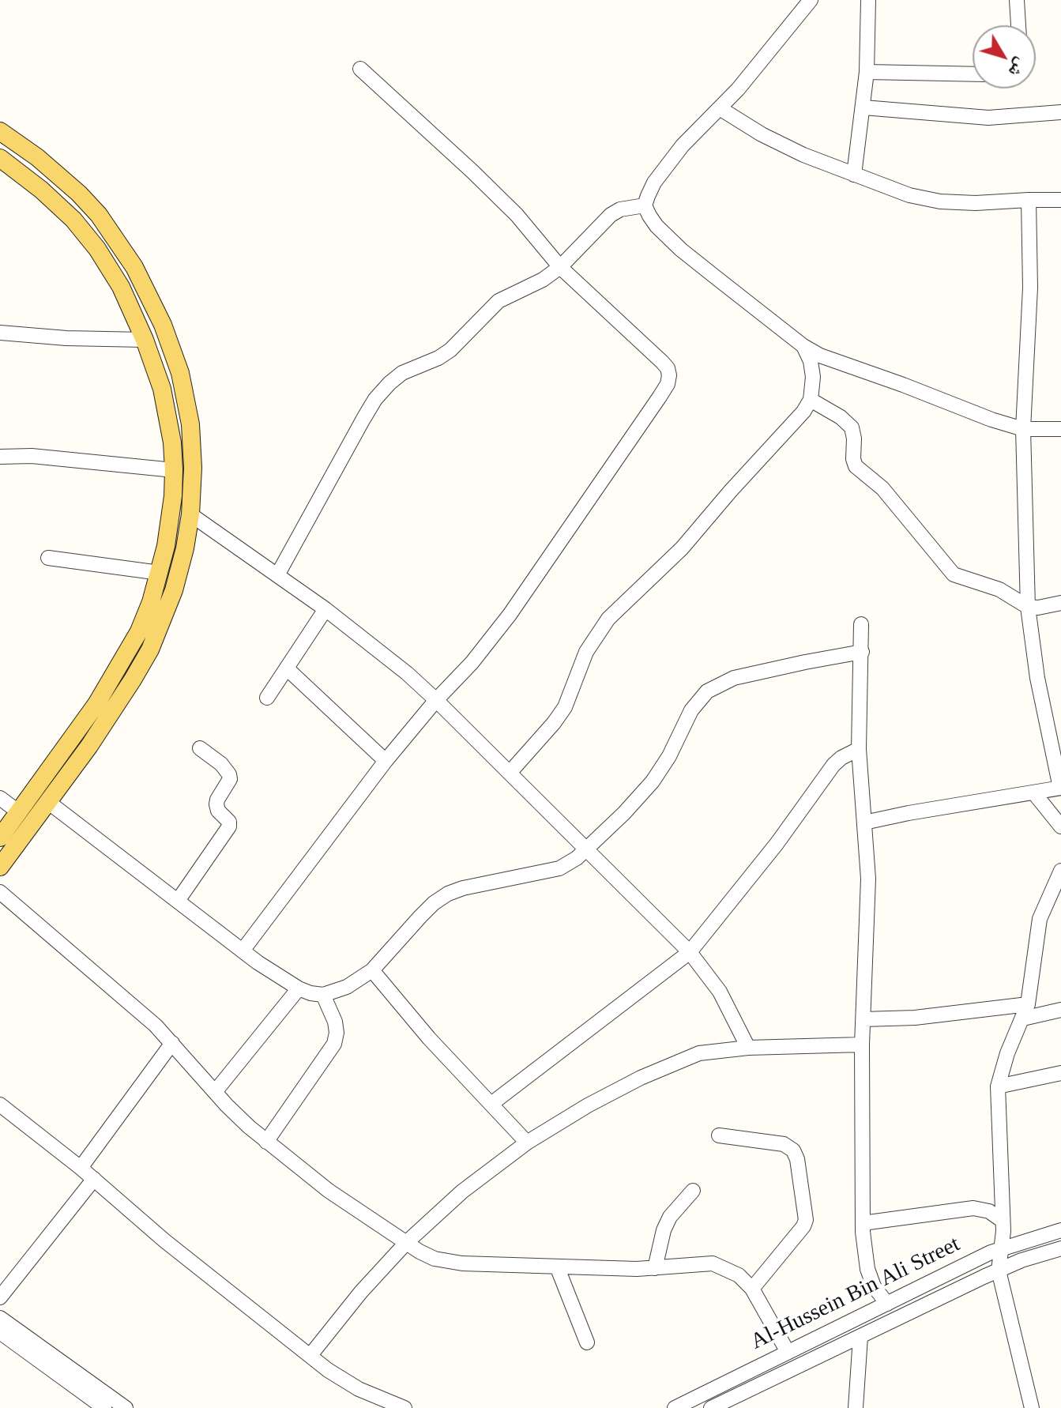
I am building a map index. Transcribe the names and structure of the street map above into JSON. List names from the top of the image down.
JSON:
{
  "streets": {
    "street": ["Al-Hussein Bin Ali Street"]
  },
  "north": "bottom right"
}
